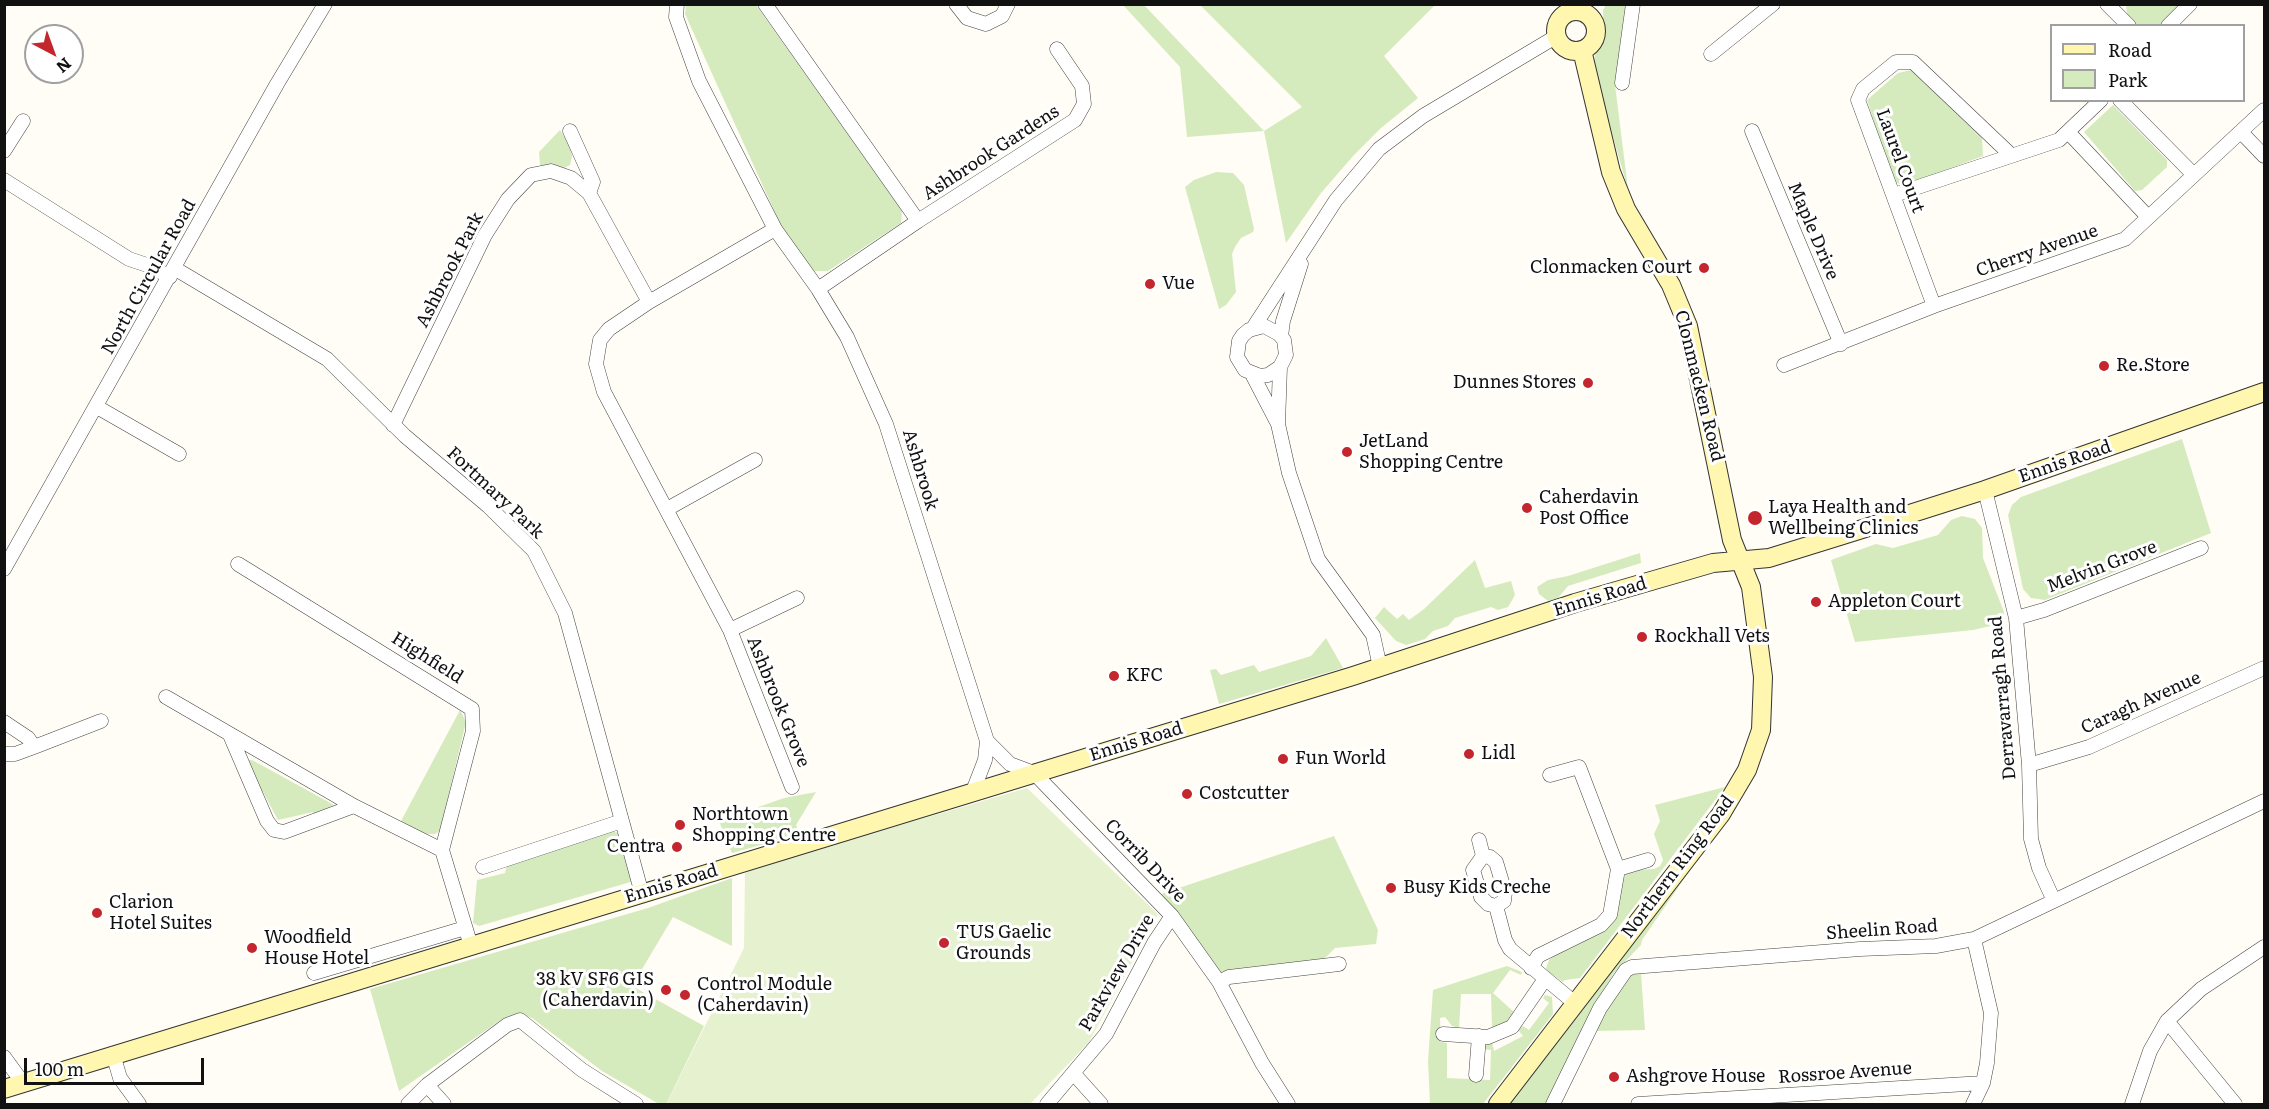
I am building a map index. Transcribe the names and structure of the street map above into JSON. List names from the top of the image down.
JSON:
{
  "streets": {
    "main road": ["Clonmacken Road", "Ennis Road", "Northern Ring Road"],
    "street": [
      "Ashbrook Gardens",
      "Laurel Court",
      "Maple Drive",
      "Cherry Avenue",
      "Ashbrook Park",
      "North Circular Road",
      "Ashbrook",
      "Fortmary Park",
      "Melvin Grove",
      "Highfield",
      "Derravarragh Road",
      "Ashbrook Grove",
      "Caragh Avenue",
      "Corrib Drive",
      "Sheelin Road",
      "Parkview Drive",
      "Rossroe Avenue"
    ]
  },
  "crossings": [
    ["Ashbrook Gardens", "Ashbrook"],
    ["Laurel Court", "Cherry Avenue"],
    ["Maple Drive", "Cherry Avenue"],
    ["Ashbrook Park", "Fortmary Park"],
    ["Ashbrook Park", "Ashbrook Grove"],
    ["North Circular Road", "Fortmary Park"],
    ["Clonmacken Road", "Ennis Road"],
    ["Clonmacken Road", "Northern Ring Road"],
    ["Ennis Road", "Ashbrook"],
    ["Ennis Road", "Fortmary Park"],
    ["Ennis Road", "Derravarragh Road"],
    ["Ennis Road", "Corrib Drive"],
    ["Ennis Road", "Northern Ring Road"],
    ["Ashbrook", "Corrib Drive"],
    ["Melvin Grove", "Derravarragh Road"],
    ["Derravarragh Road", "Caragh Avenue"],
    ["Derravarragh Road", "Sheelin Road"],
    ["Corrib Drive", "Parkview Drive"]
  ],
  "places": [
    "Clonmacken Court",
    "Vue",
    "Re.Store",
    "Dunnes Stores",
    "JetLand Shopping Centre",
    "Caherdavin Post Office",
    "Laya Health and Wellbeing Clinics",
    "Appleton Court",
    "Rockhall Vets",
    "KFC",
    "Lidl",
    "Fun World",
    "Costcutter",
    "Northtown Shopping Centre",
    "Centra",
    "Busy Kids Creche",
    "Clarion Hotel Suites",
    "TUS Gaelic Grounds",
    "Woodfield House Hotel",
    "38 kV SF6 GIS (Caherdavin)",
    "Control Module (Caherdavin)",
    "Ashgrove House"
  ],
  "legend": ["Road", "Park"],
  "scale_bar": "100 m",
  "north": "bottom right"
}
